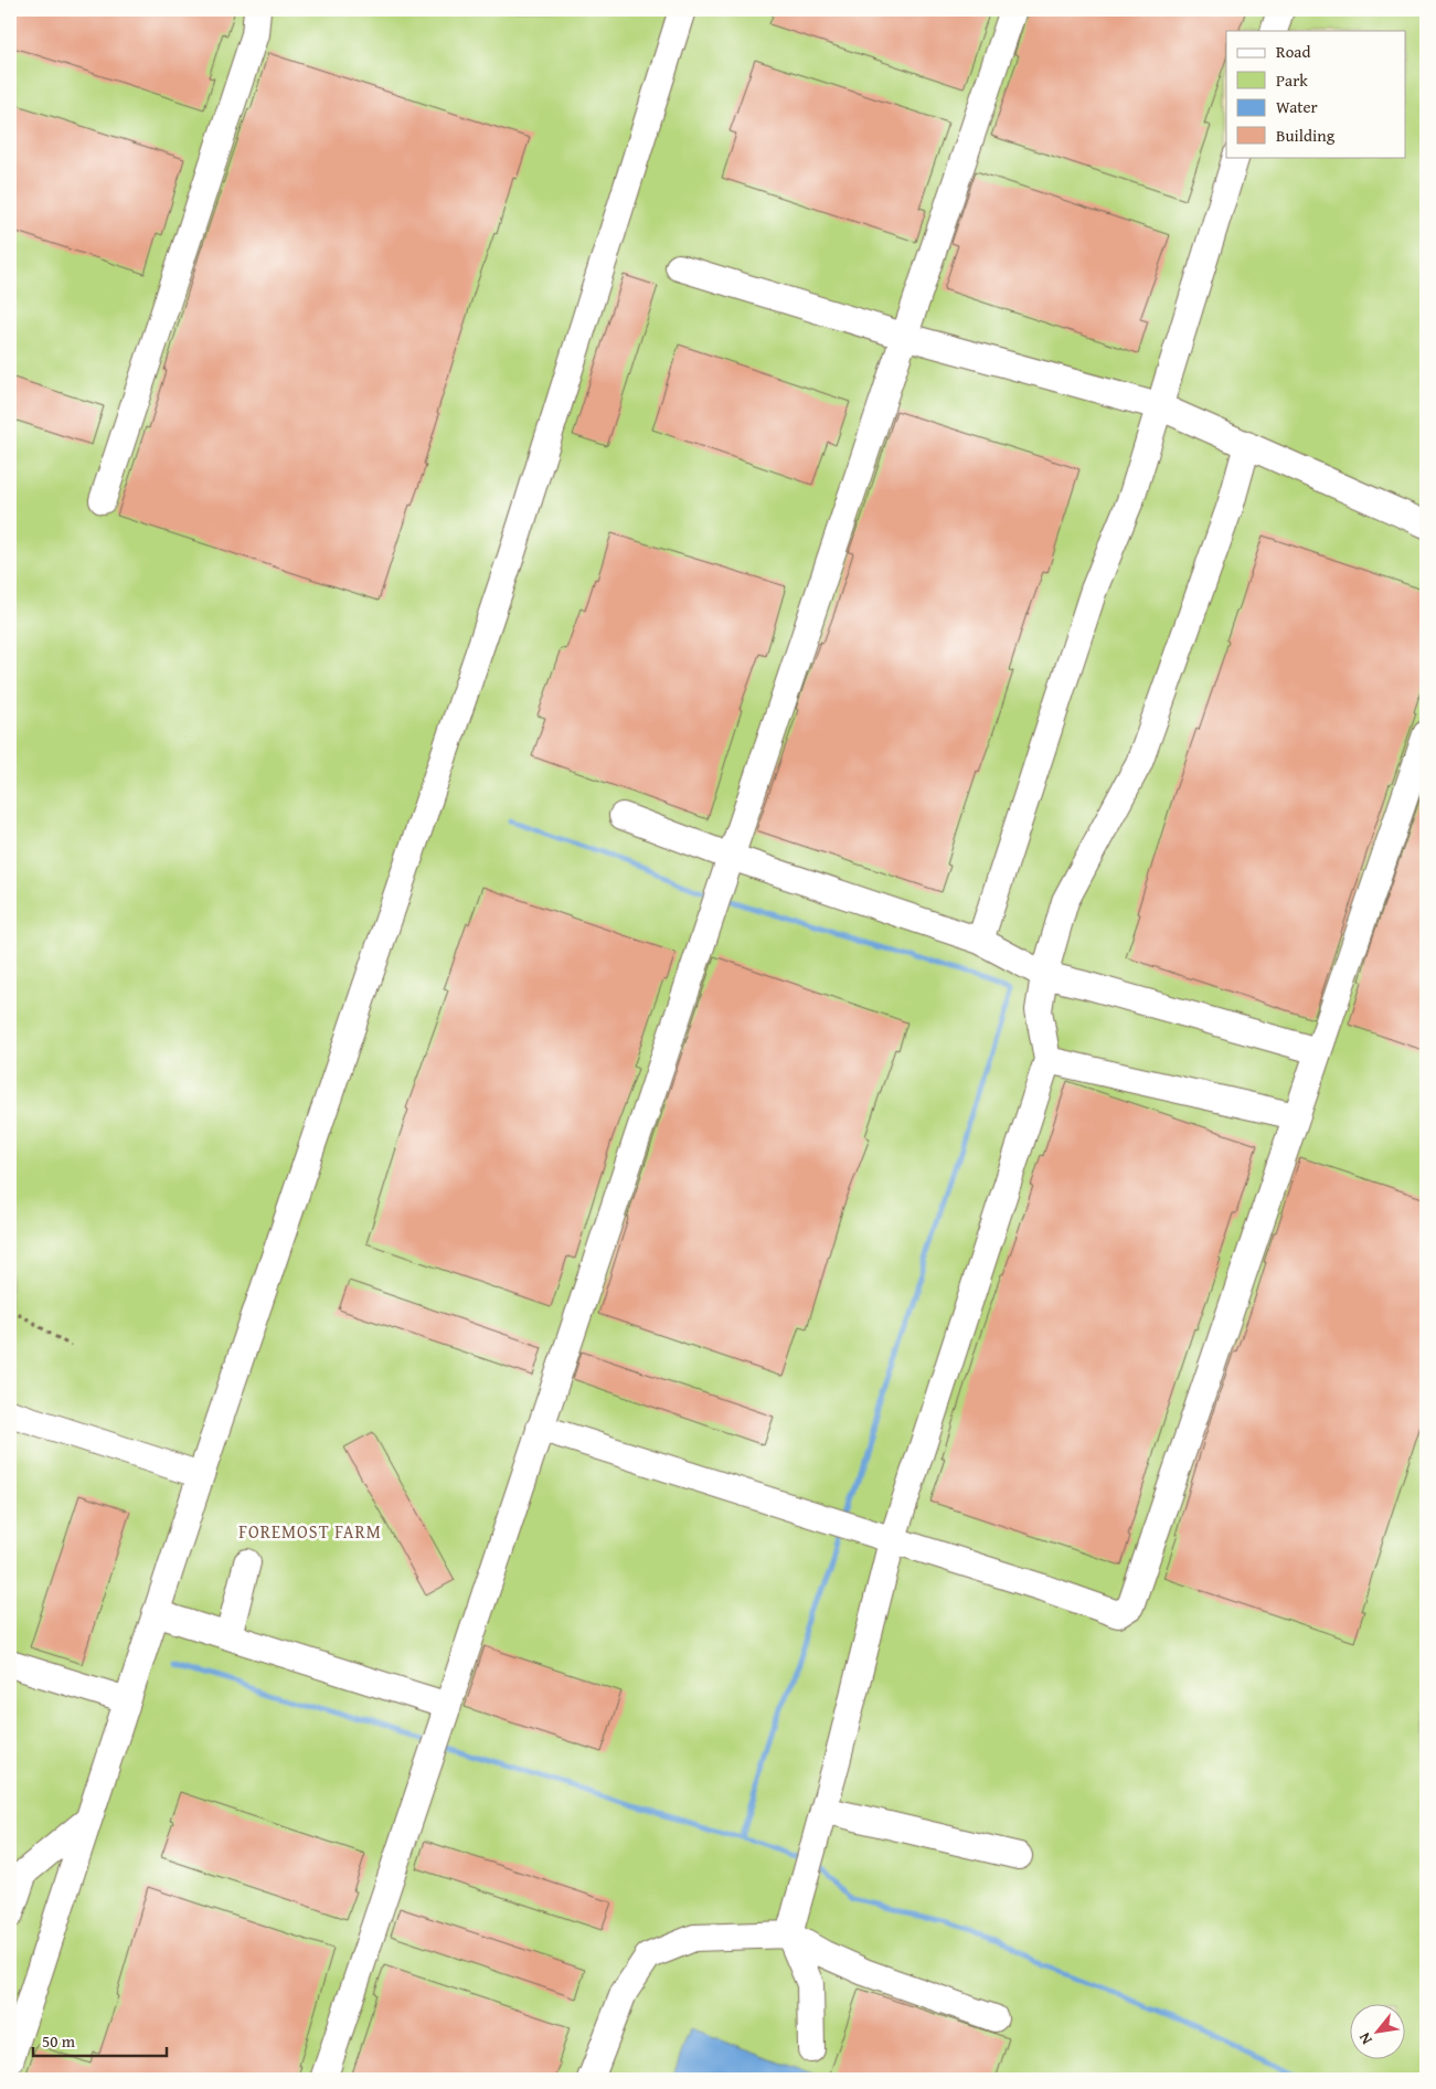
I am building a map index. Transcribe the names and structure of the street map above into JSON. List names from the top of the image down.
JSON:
{
  "districts": ["FOREMOST FARM"],
  "legend": [
    "Road",
    "Park",
    "Water",
    "Building"
  ],
  "scale_bar": "50 m",
  "north": "bottom left"
}
